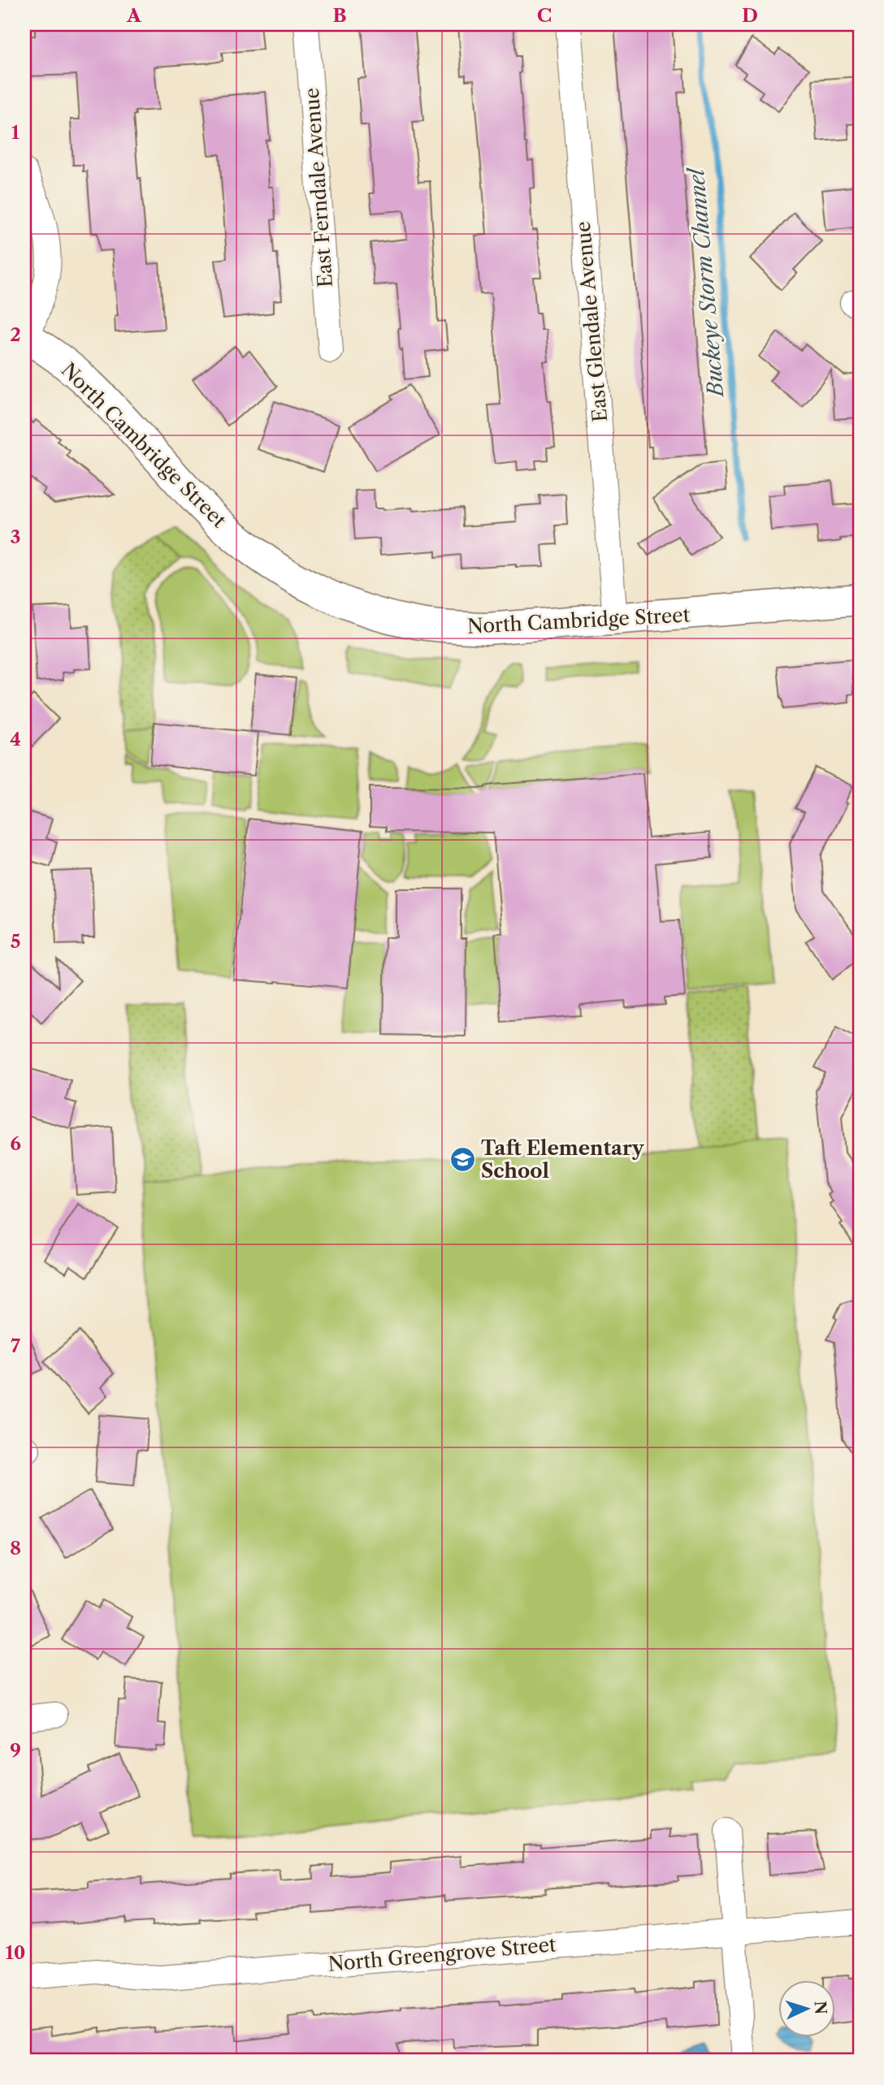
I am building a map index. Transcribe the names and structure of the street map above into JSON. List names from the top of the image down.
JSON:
{
  "streets": {
    "street": [
      "East Ferndale Avenue",
      "East Glendale Avenue",
      "North Cambridge Street",
      "North Greengrove Street"
    ]
  },
  "crossings": [
    ["East Glendale Avenue", "North Cambridge Street"]
  ],
  "water": ["Buckeye Storm Channel"],
  "places": {
    "school or university": ["Taft Elementary School"]
  },
  "north": "right",
  "grid": {
    "columns": [
      "A",
      "B",
      "C",
      "D"
    ],
    "rows": [
      "1",
      "2",
      "3",
      "4",
      "5",
      "6",
      "7",
      "8",
      "9",
      "10"
    ]
  }
}
